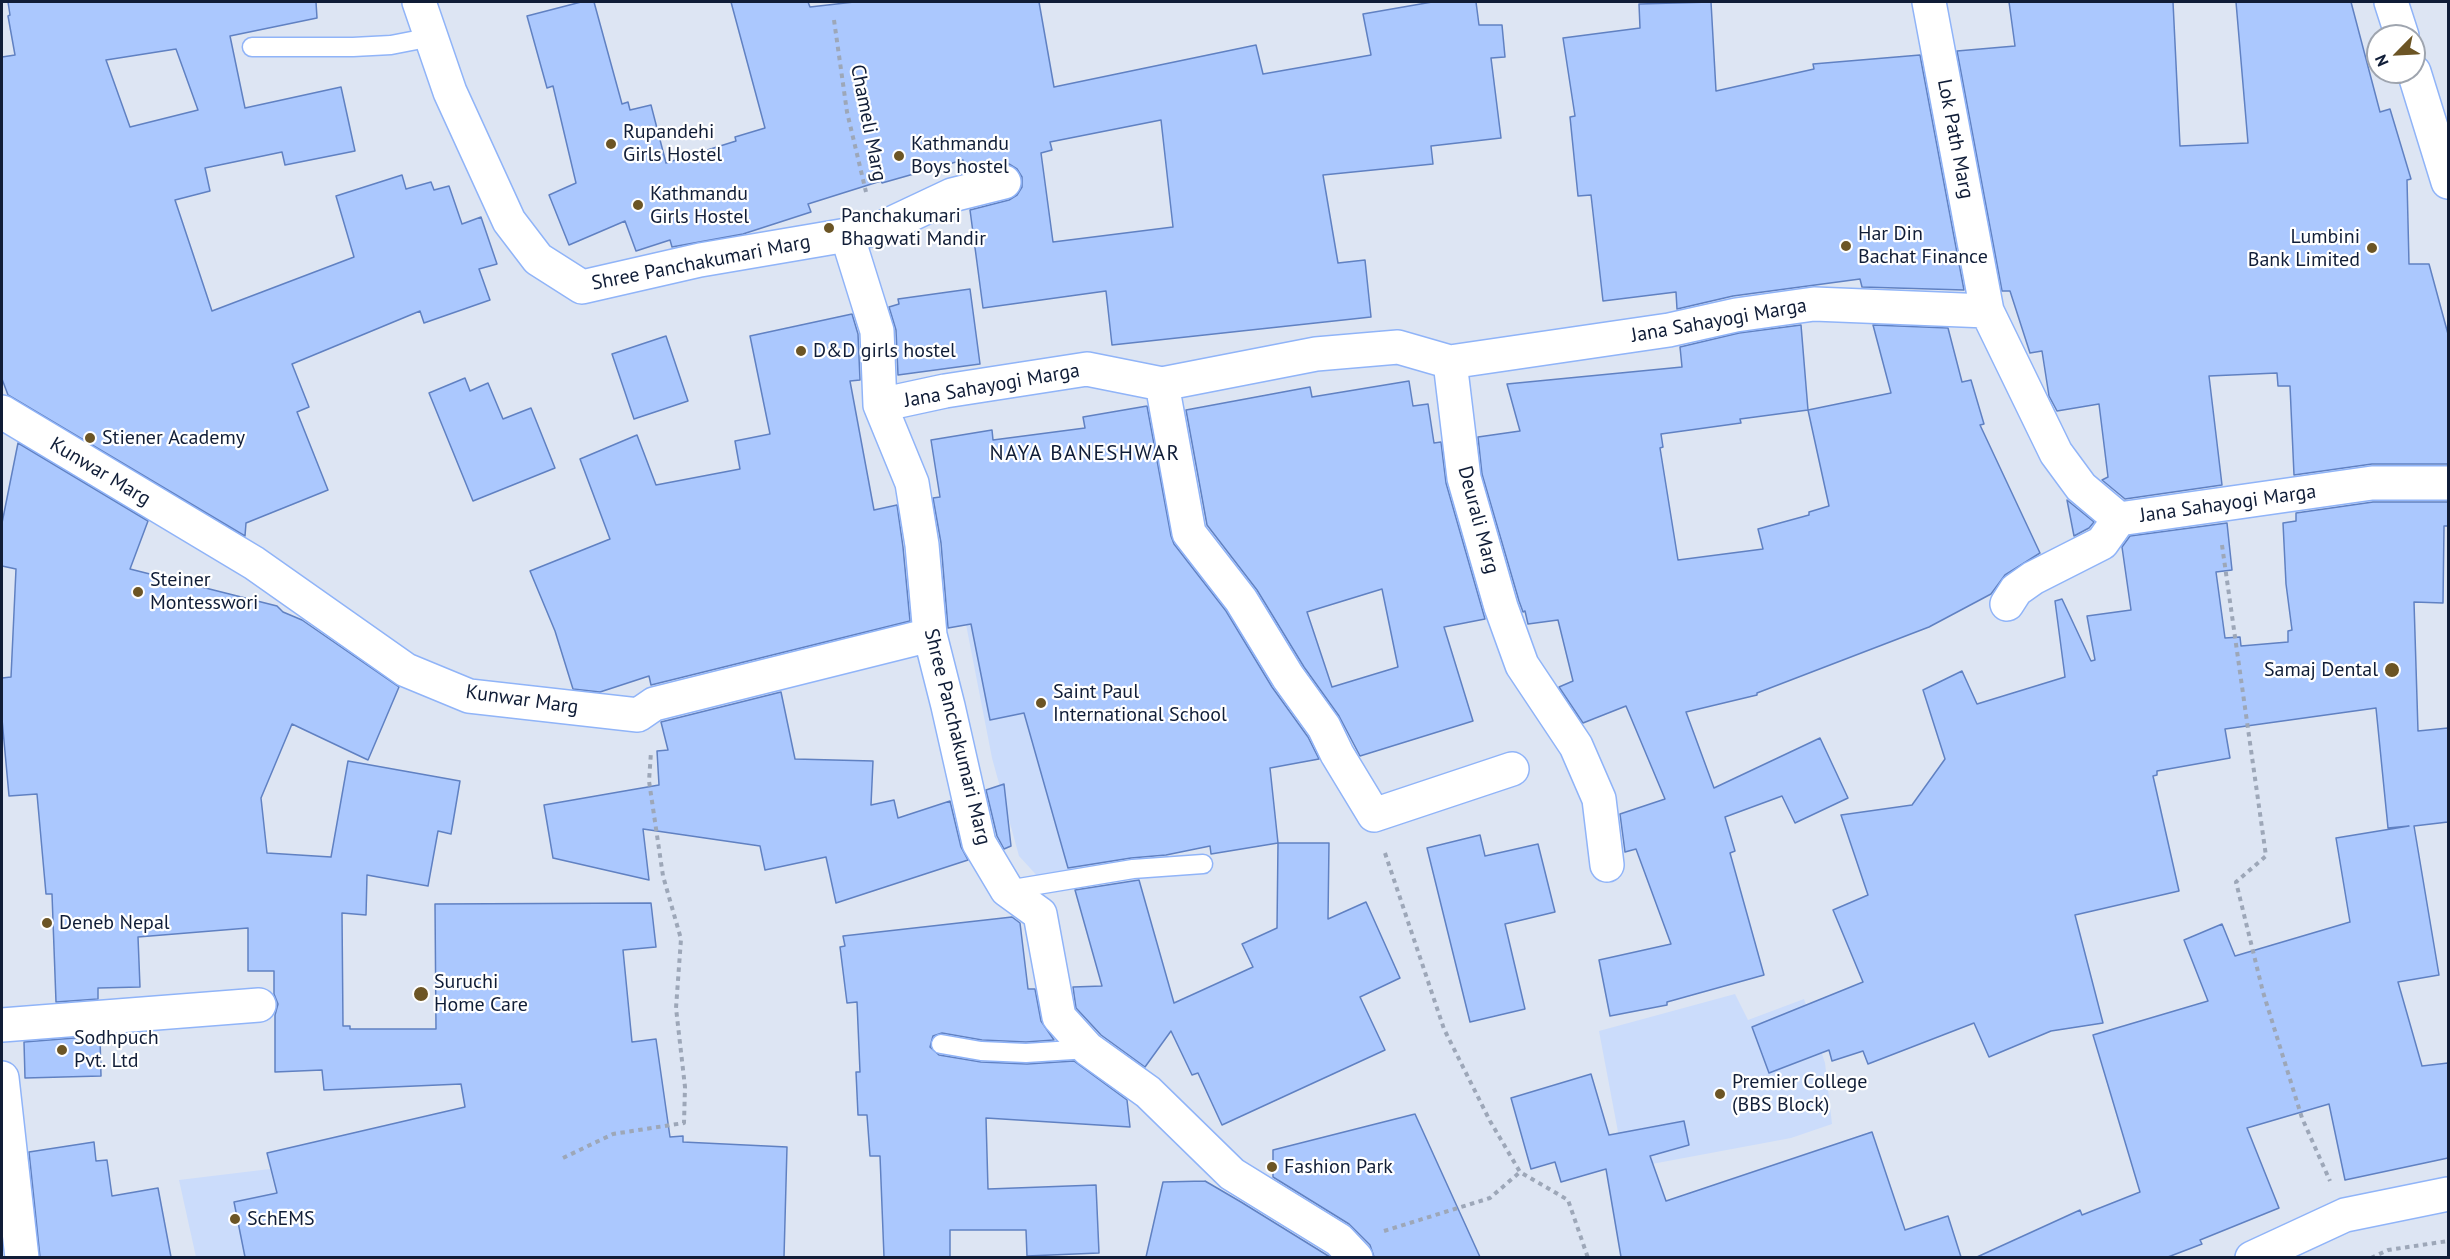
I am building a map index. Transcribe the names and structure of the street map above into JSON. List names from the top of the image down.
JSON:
{
  "streets": {
    "street": [
      "Lok Path Marg",
      "Shree Panchakumari Marg",
      "Jana Sahayogi Marga",
      "Kunwar Marg",
      "Deurali Marg"
    ],
    "path": ["Chameli Marg"]
  },
  "crossings": [
    ["Lok Path Marg", "Jana Sahayogi Marga"],
    ["Shree Panchakumari Marg", "Jana Sahayogi Marga"],
    ["Shree Panchakumari Marg", "Kunwar Marg"],
    ["Jana Sahayogi Marga", "Deurali Marg"]
  ],
  "districts": ["NAYA BANESHWAR"],
  "places": [
    "Rupandehi Girls Hostel",
    "Kathmandu Boys hostel",
    "Kathmandu Girls Hostel",
    "Panchakumari Bhagwati Mandir",
    "Har Din Bachat Finance",
    "Lumbini Bank Limited",
    "D&D girls hostel",
    "Stiener Academy",
    "Steiner Montesswori",
    "Samaj Dental",
    "Saint Paul International School",
    "Deneb Nepal",
    "Suruchi Home Care",
    "Sodhpuch Pvt. Ltd",
    "Premier College (BBS Block)",
    "Fashion Park",
    "SchEMS"
  ],
  "north": "bottom left"
}
